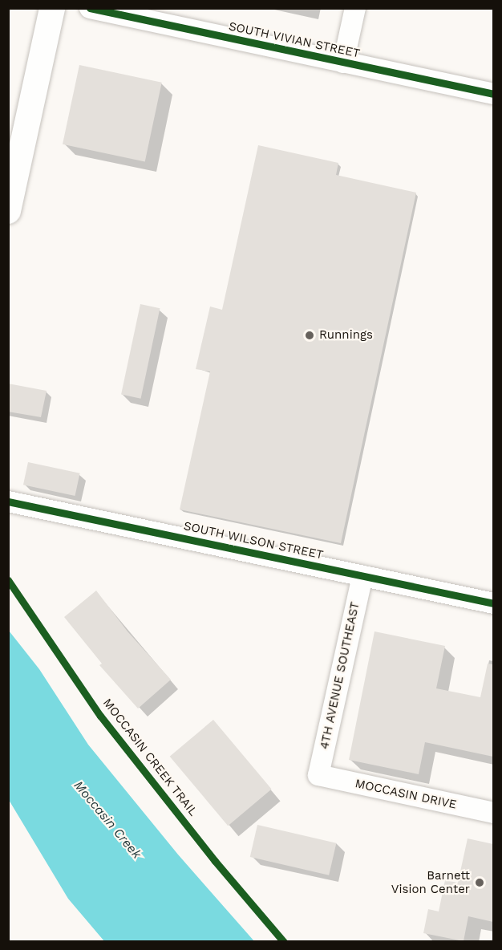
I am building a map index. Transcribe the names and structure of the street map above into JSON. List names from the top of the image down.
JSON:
{
  "streets": {
    "street": [
      "SOUTH VIVIAN STREET",
      "SOUTH WILSON STREET",
      "4TH AVENUE SOUTHEAST",
      "MOCCASIN DRIVE"
    ],
    "cycle path": ["MOCCASIN CREEK TRAIL"]
  },
  "crossings": [
    ["SOUTH WILSON STREET", "4TH AVENUE SOUTHEAST"],
    ["4TH AVENUE SOUTHEAST", "MOCCASIN DRIVE"]
  ],
  "water": ["Moccasin Creek"],
  "places": ["Runnings", "Barnett Vision Center"]
}
